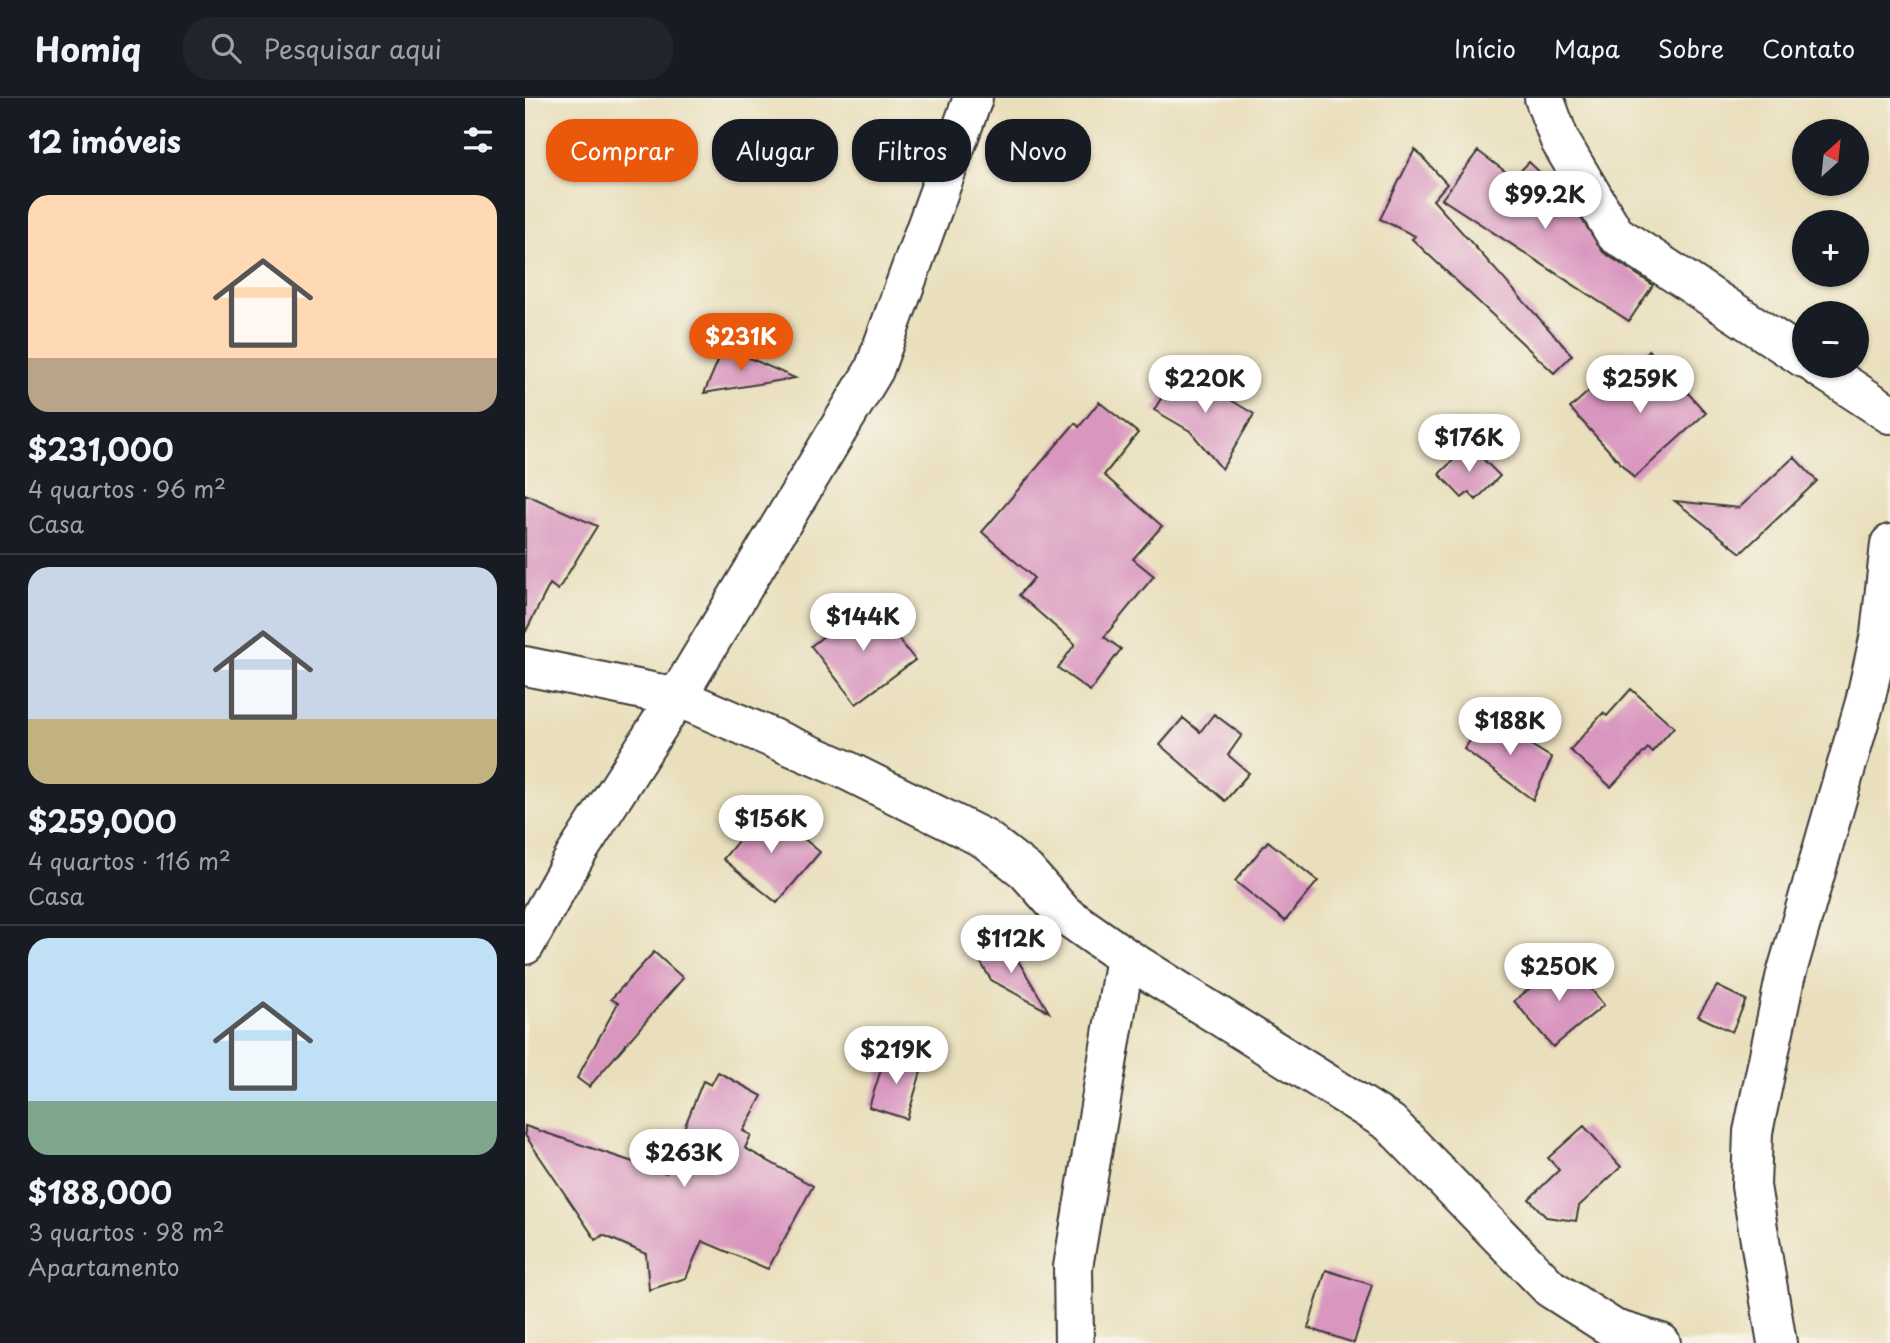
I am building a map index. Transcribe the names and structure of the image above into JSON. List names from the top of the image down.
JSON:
{
  "north": "top right",
  "page": {
    "header": "Homiq",
    "search": "Pesquisar aqui",
    "nav": [
      "Início",
      "Mapa",
      "Sobre",
      "Contato"
    ],
    "heading": "12 imóveis",
    "map_buttons": ["+", "−"],
    "chip": [
      "Comprar",
      "Alugar",
      "Filtros",
      "Novo"
    ],
    "price": [
      "$99.2K",
      "$231K",
      "$220K",
      "$259K",
      "$176K",
      "$144K",
      "$188K",
      "$156K",
      "$112K",
      "$250K",
      "$219K",
      "$263K"
    ],
    "list": [
      {
        "name": "$231,000",
        "note": "4 quartos · 96 m² · Casa"
      },
      {
        "name": "$259,000",
        "note": "4 quartos · 116 m² · Casa"
      },
      {
        "name": "$188,000",
        "note": "3 quartos · 98 m² · Apartamento"
      }
    ]
  }
}
